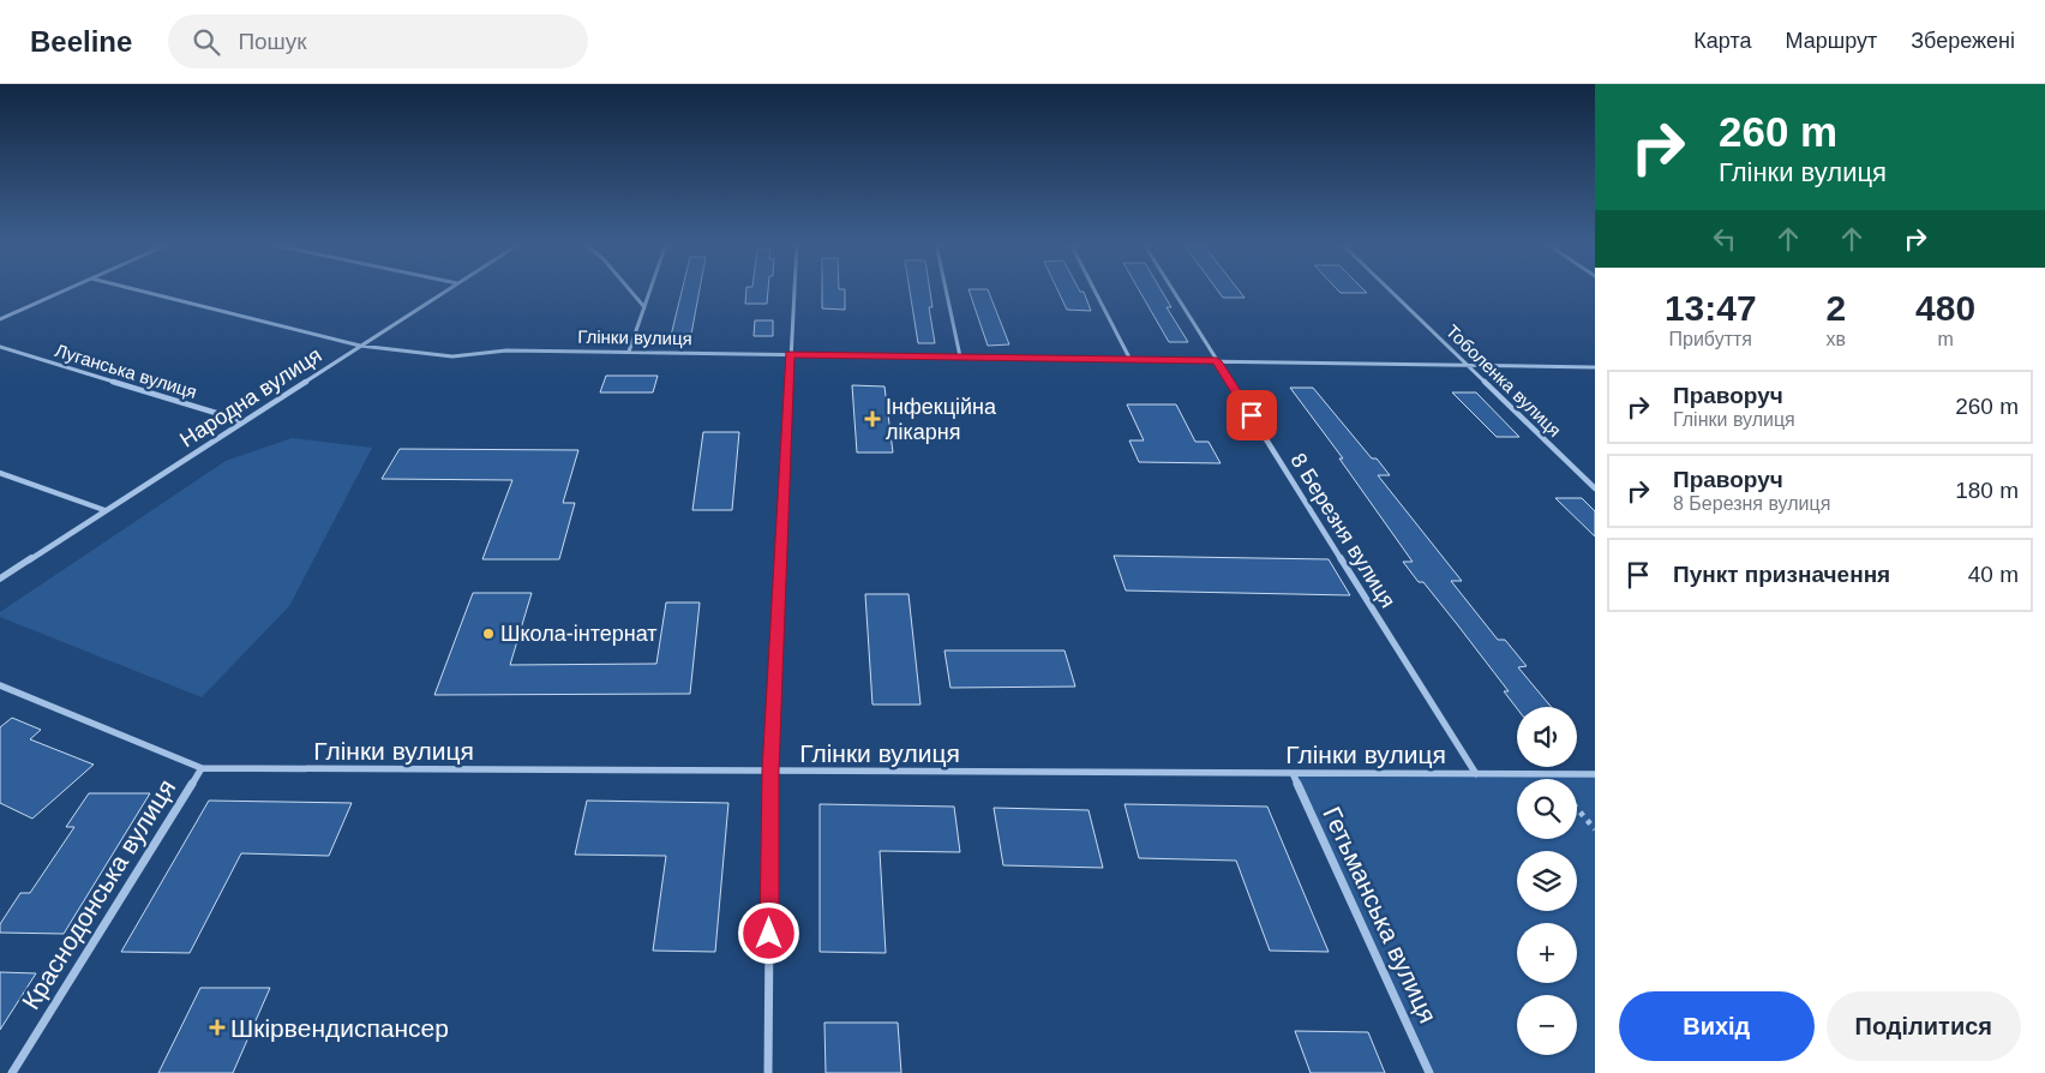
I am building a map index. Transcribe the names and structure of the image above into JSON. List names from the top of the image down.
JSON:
{
  "streets": {
    "street": [
      "Глінки вулиця",
      "Луганська вулиця",
      "Тоболенка вулиця",
      "Народна вулиця",
      "8 Березня вулиця",
      "Краснодонська вулиця",
      "Гетьманська вулиця"
    ]
  },
  "crossings": [
    ["Глінки вулиця", "Тоболенка вулиця"],
    ["Глінки вулиця", "Народна вулиця"],
    ["Глінки вулиця", "8 Березня вулиця"],
    ["Глінки вулиця", "Краснодонська вулиця"],
    ["Глінки вулиця", "Гетьманська вулиця"],
    ["Луганська вулиця", "Народна вулиця"]
  ],
  "places": {
    "health": ["Інфекційна лікарня", "Шкірвендиспансер"],
    "other": ["Школа-інтернат"]
  },
  "page": {
    "header": "Beeline",
    "search": "Пошук",
    "nav": ["Карта", "Маршрут", "Збережені"],
    "turn": ["260 m", "Глінки вулиця"],
    "eta": [
      "13:47",
      "Прибуття",
      "2",
      "хв",
      "480",
      "m"
    ],
    "list": [
      {
        "name": "Праворуч",
        "note": "Глінки вулиця",
        "value": "260 m"
      },
      {
        "name": "Праворуч",
        "note": "8 Березня вулиця",
        "value": "180 m"
      },
      {
        "name": "Пункт призначення",
        "value": "40 m"
      }
    ],
    "map_buttons": ["+", "−"],
    "buttons": ["Вихід", "Поділитися"]
  }
}
